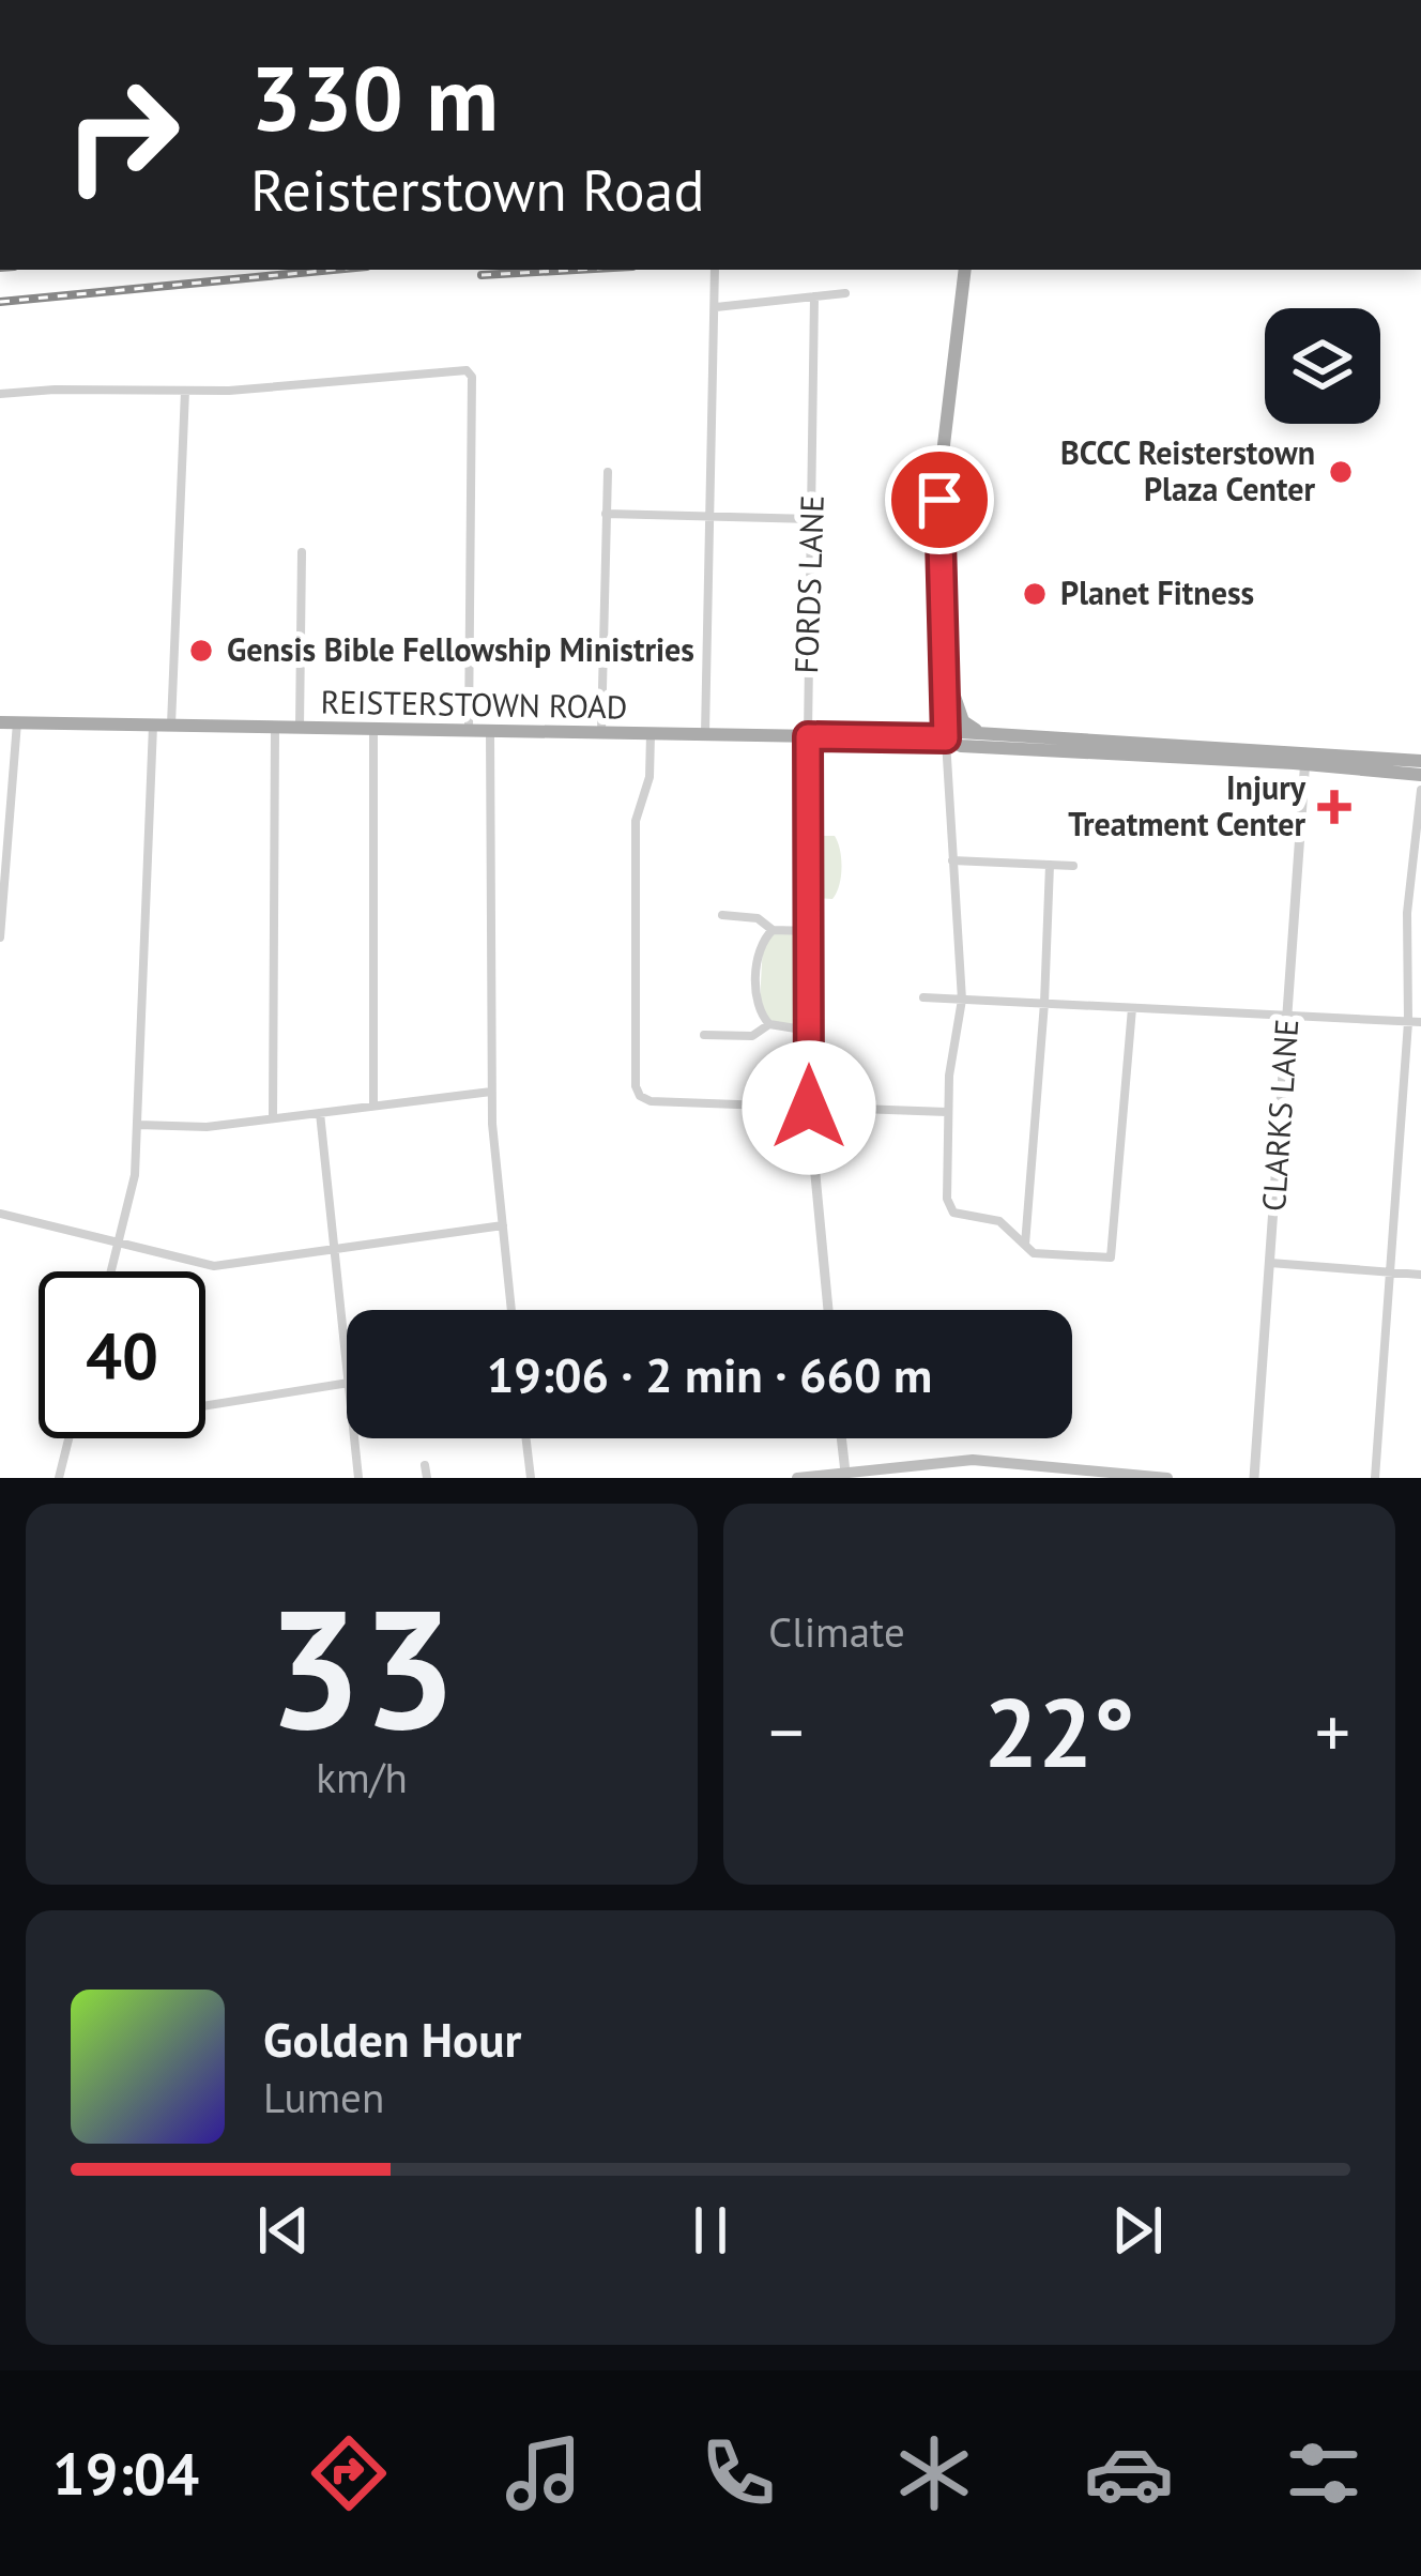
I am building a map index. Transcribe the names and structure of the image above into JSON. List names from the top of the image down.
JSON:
{
  "streets": {
    "main road": ["REISTERSTOWN ROAD"],
    "street": ["FORDS LANE", "CLARKS LANE"]
  },
  "crossings": [
    ["FORDS LANE", "REISTERSTOWN ROAD"],
    ["REISTERSTOWN ROAD", "CLARKS LANE"]
  ],
  "places": {
    "other": ["BCCC Reisterstown Plaza Center", "Planet Fitness", "Gensis Bible Fellowship Ministries"],
    "health": ["Injury Treatment Center"]
  },
  "page": {
    "turn": ["330 m", "Reisterstown Road"],
    "limit": "40",
    "trip": "19:06 · 2 min · 660 m",
    "tile": [
      ["33", "km/h"],
      "Climate"
    ],
    "heat": ["−", "22°", "+"],
    "song": ["Golden Hour", "Lumen"],
    "tabs": "19:04"
  }
}
